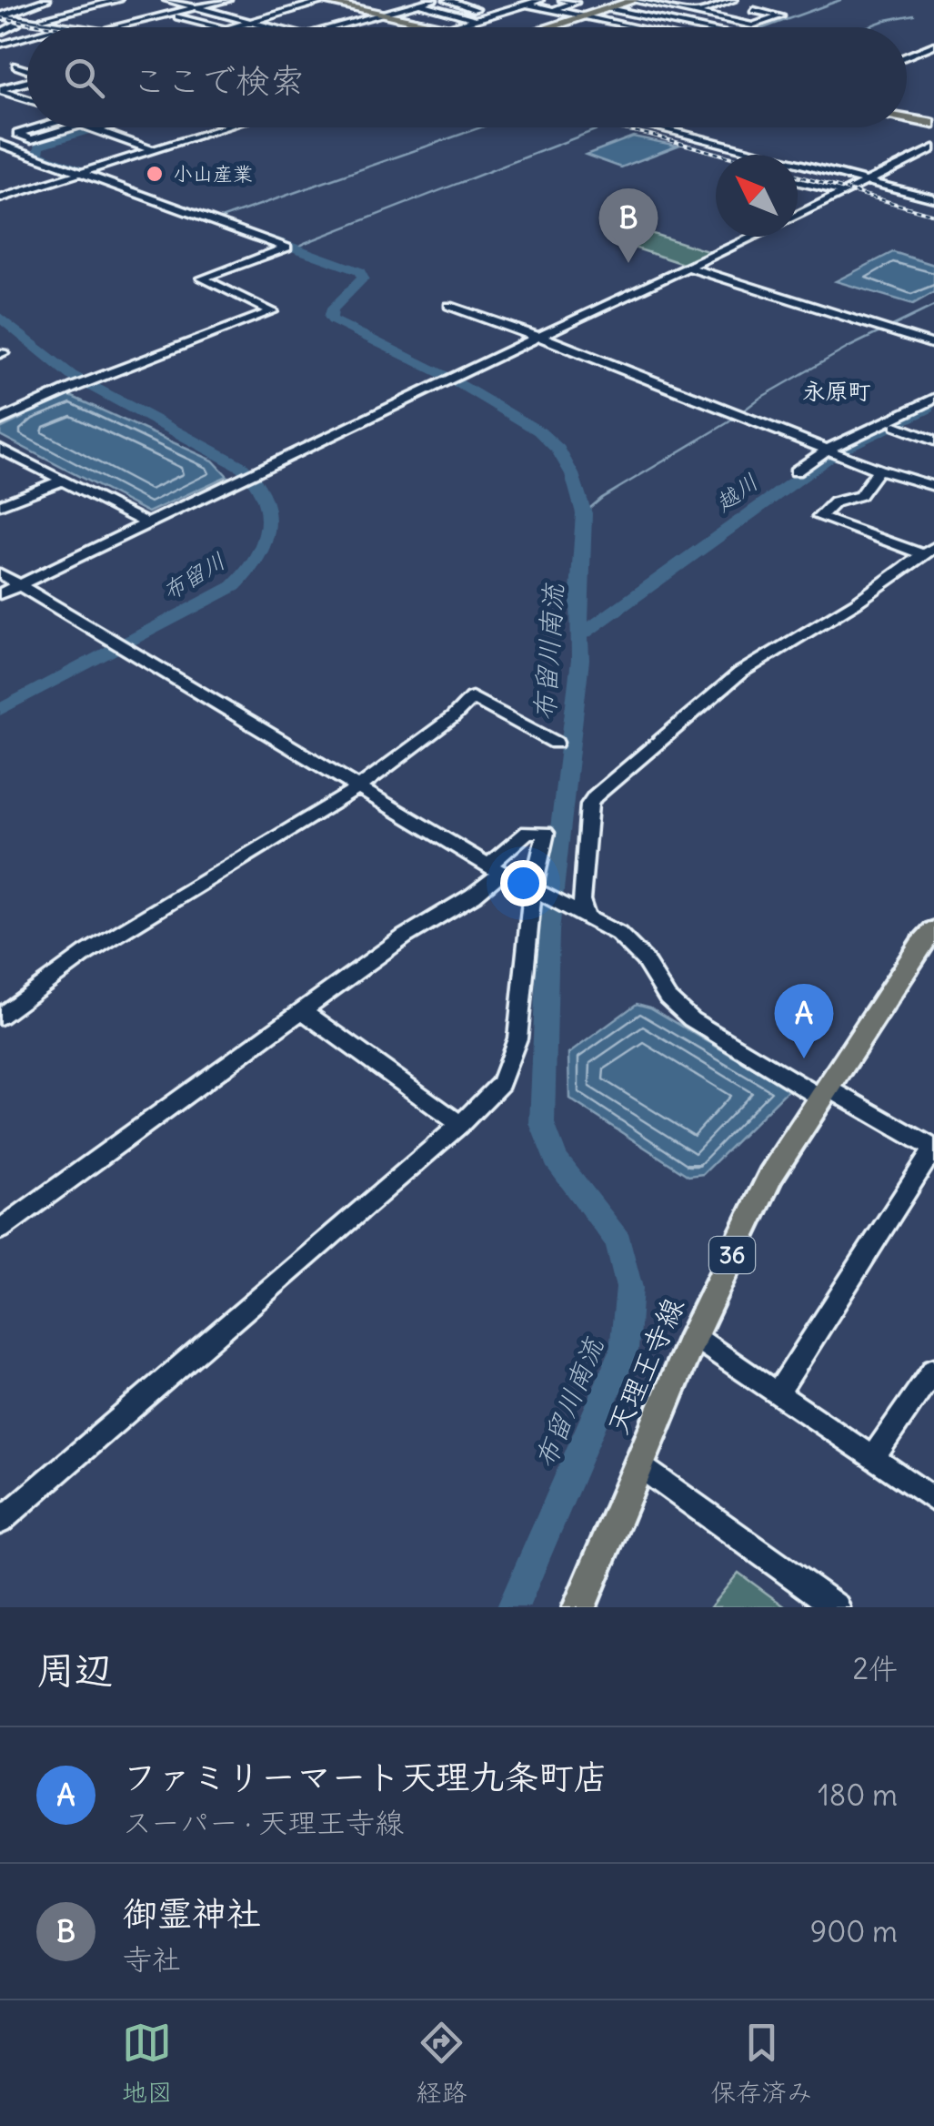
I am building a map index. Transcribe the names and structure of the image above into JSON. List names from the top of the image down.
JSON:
{
  "streets": {
    "main road": ["36", "天理王寺線"]
  },
  "districts": ["永原町"],
  "water": ["越川", "布留川", "布留川南流"],
  "places": ["小山産業"],
  "north": "top left",
  "page": {
    "search": "ここで検索",
    "pins": ["B", "A"],
    "heading": ["周辺", "2件"],
    "list": [
      {
        "mark": "A",
        "name": "ファミリーマート天理九条町店",
        "note": "スーパー · 天理王寺線",
        "value": "180 m"
      },
      {
        "mark": "B",
        "name": "御霊神社",
        "note": "寺社",
        "value": "900 m"
      }
    ],
    "nav": ["地図", "経路", "保存済み"]
  }
}
